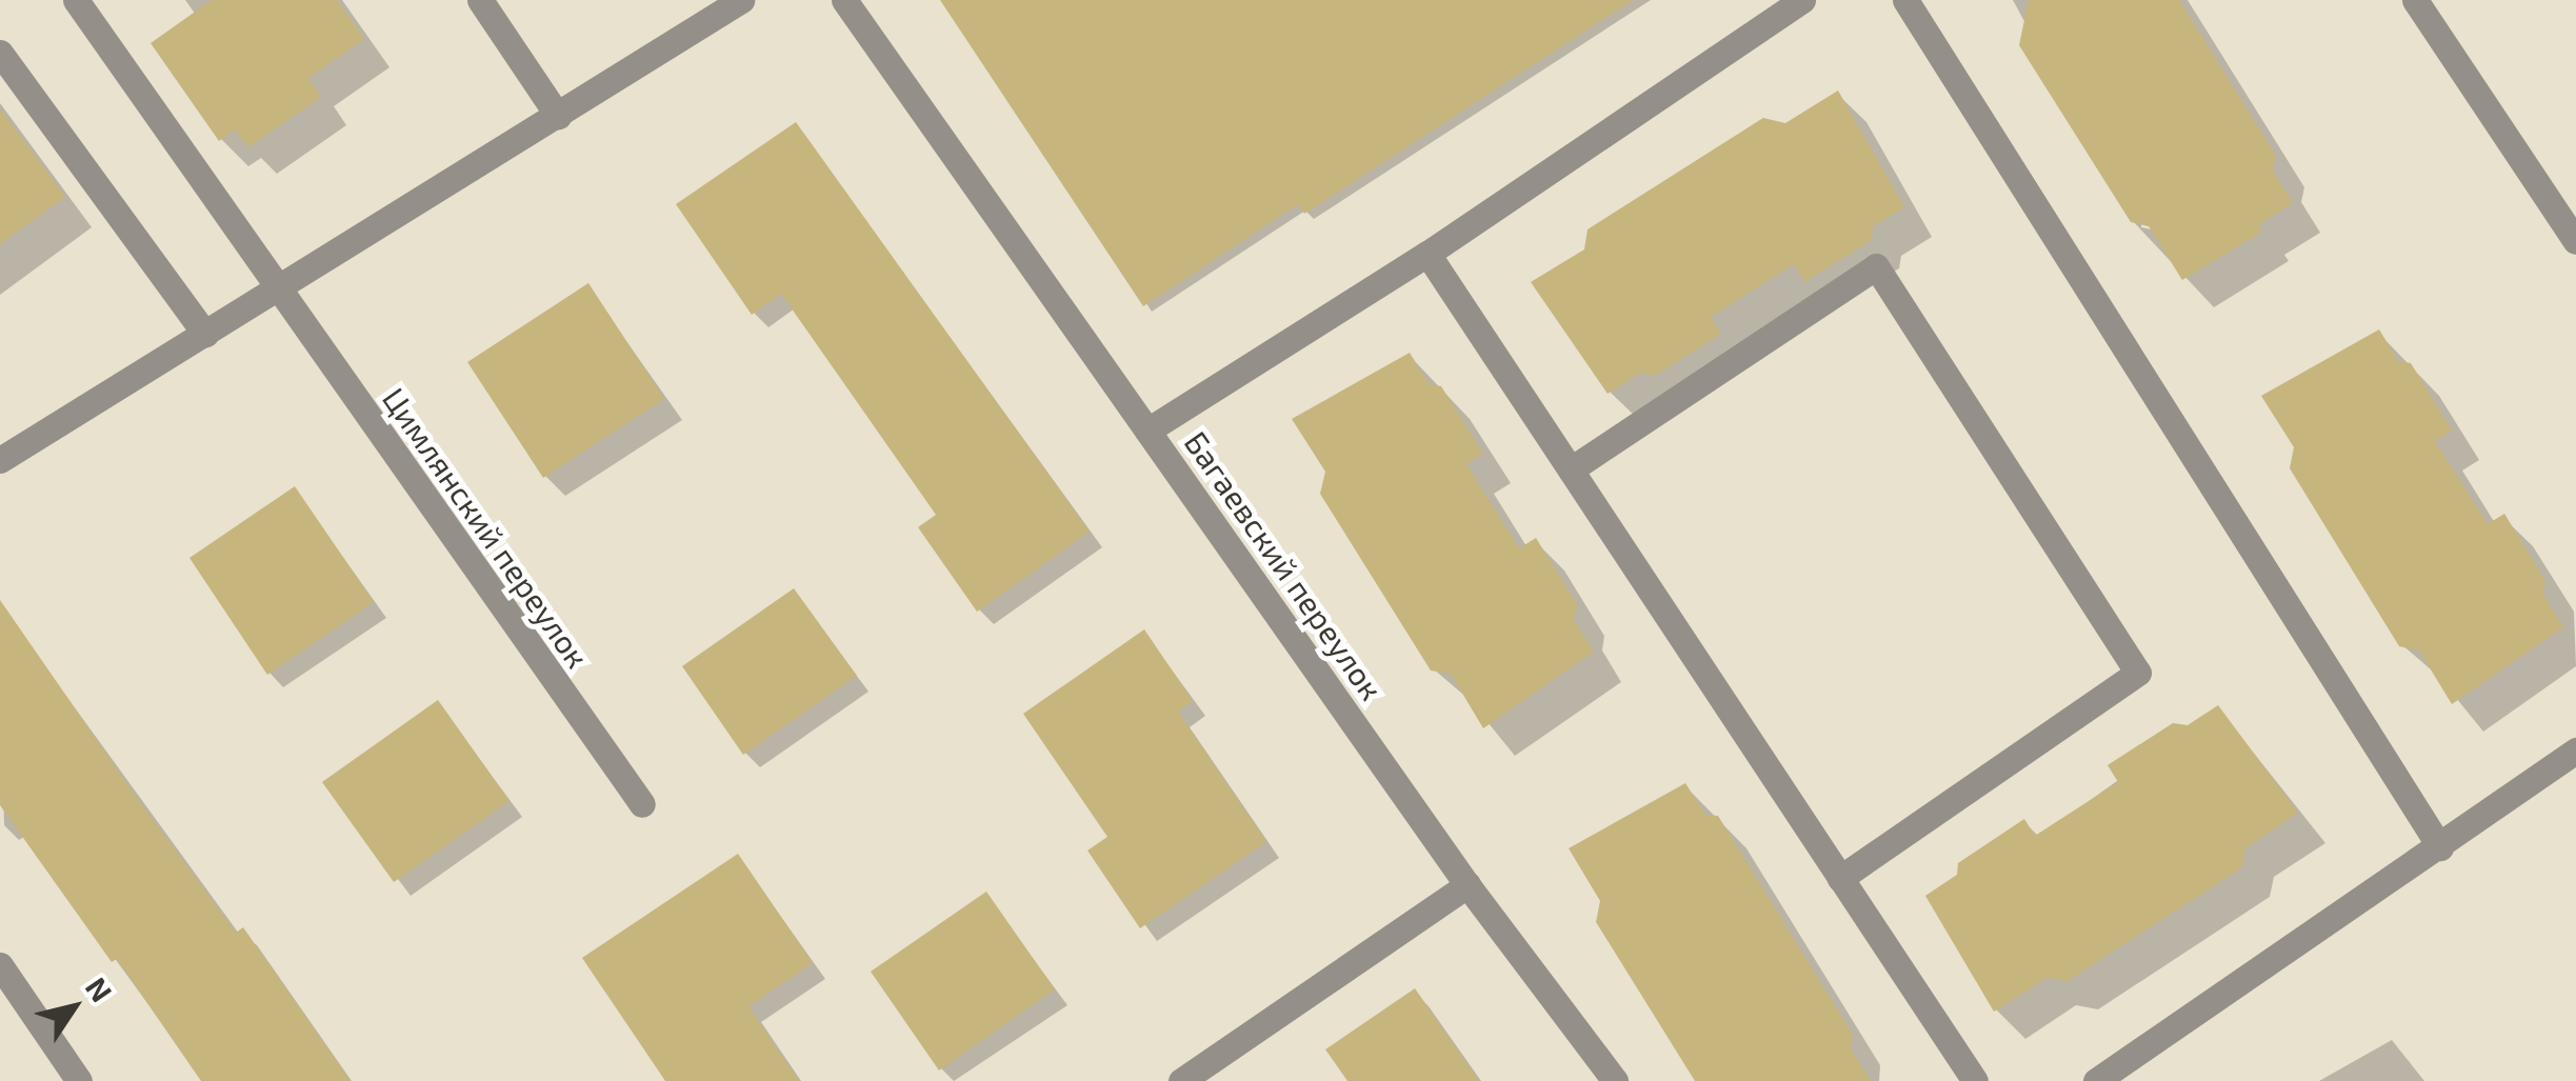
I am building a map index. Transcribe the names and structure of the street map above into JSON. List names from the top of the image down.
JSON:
{
  "streets": {
    "street": ["Цимлянский переулок", "Багаевский переулок"]
  },
  "north": "top right"
}
